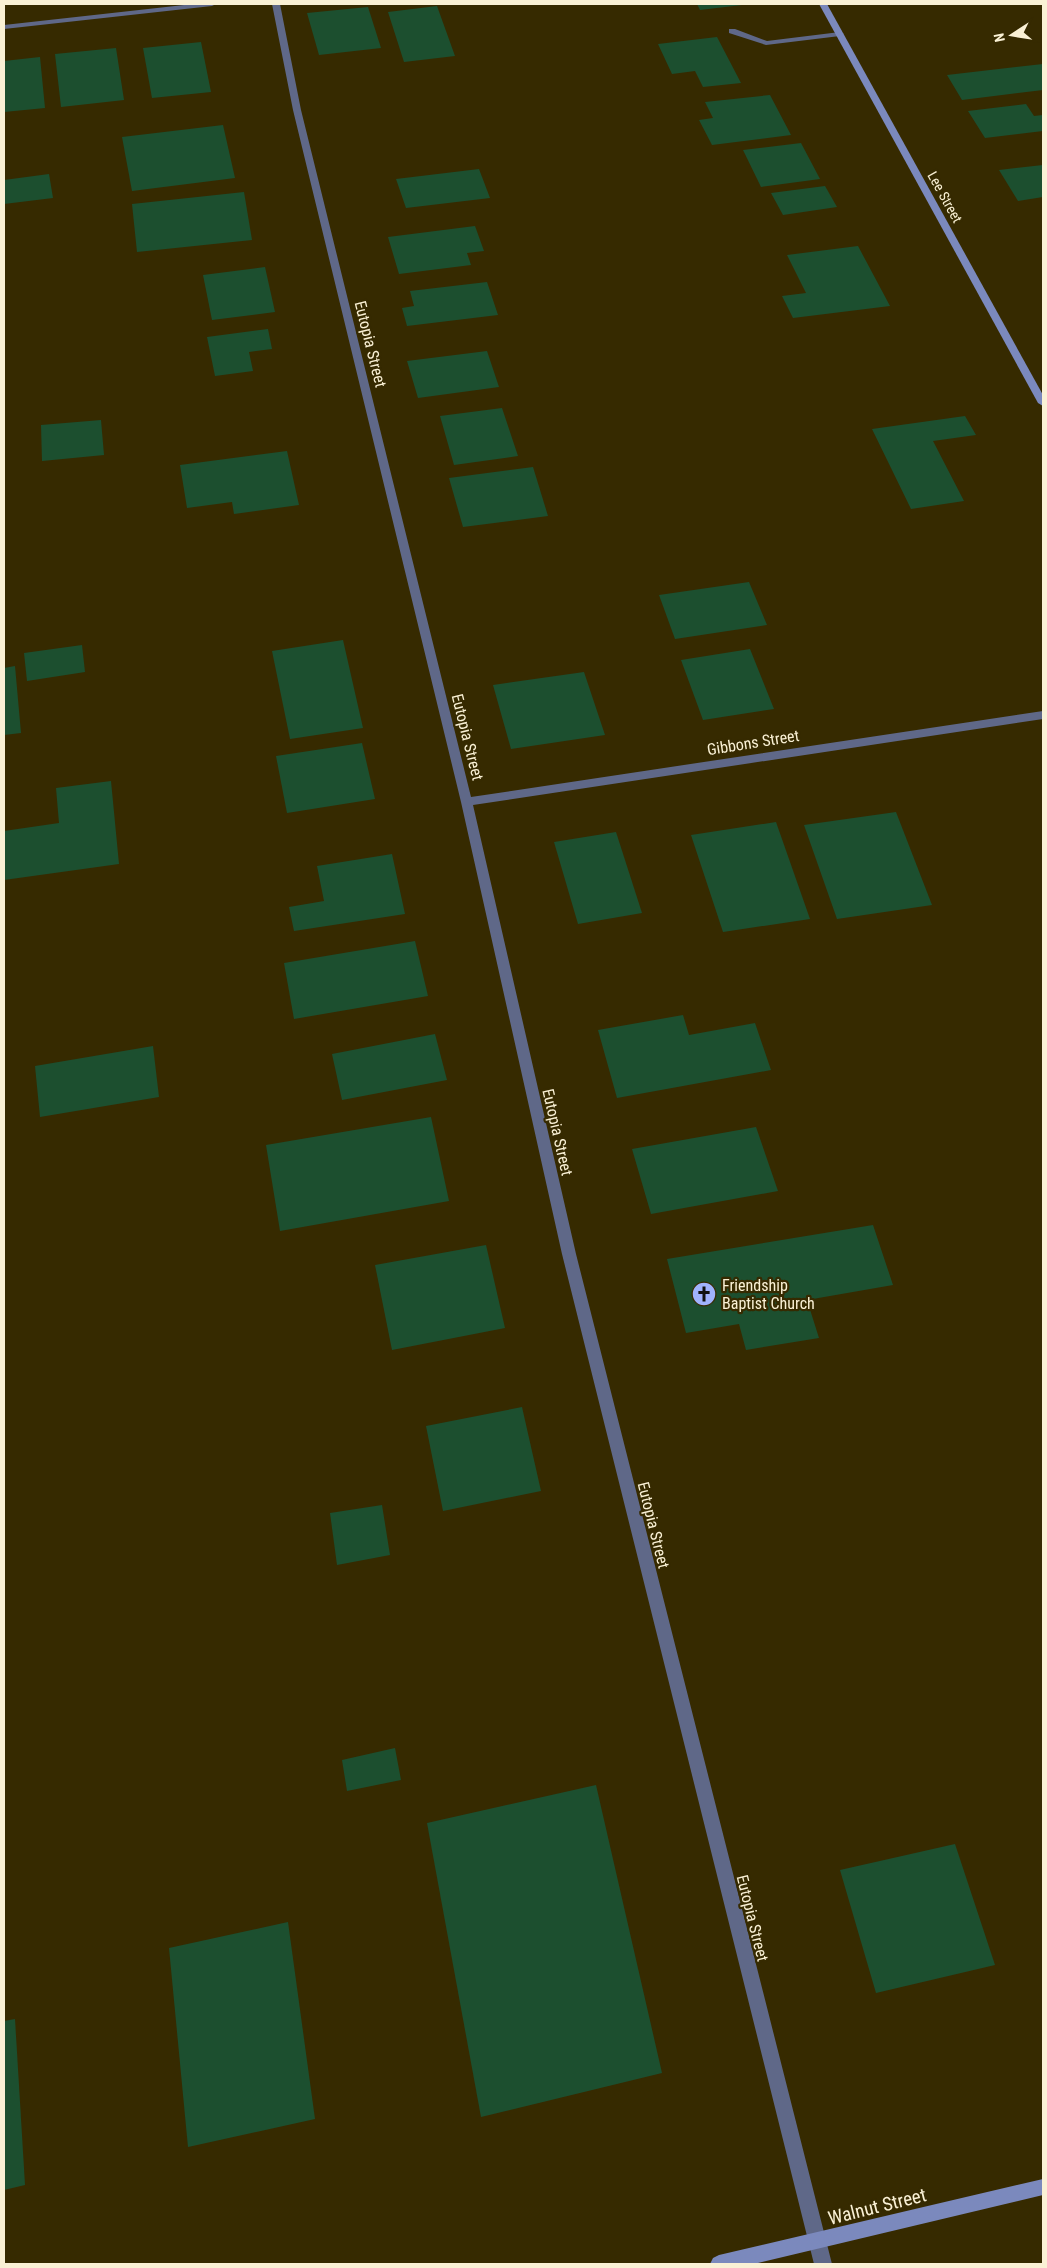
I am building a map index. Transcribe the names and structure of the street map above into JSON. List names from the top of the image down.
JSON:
{
  "streets": {
    "main road": ["Lee Street", "Walnut Street"],
    "street": ["Eutopia Street", "Gibbons Street"]
  },
  "crossings": [
    ["Eutopia Street", "Gibbons Street"],
    ["Eutopia Street", "Walnut Street"]
  ],
  "places": {
    "church": ["Friendship Baptist Church"]
  },
  "north": "left"
}
